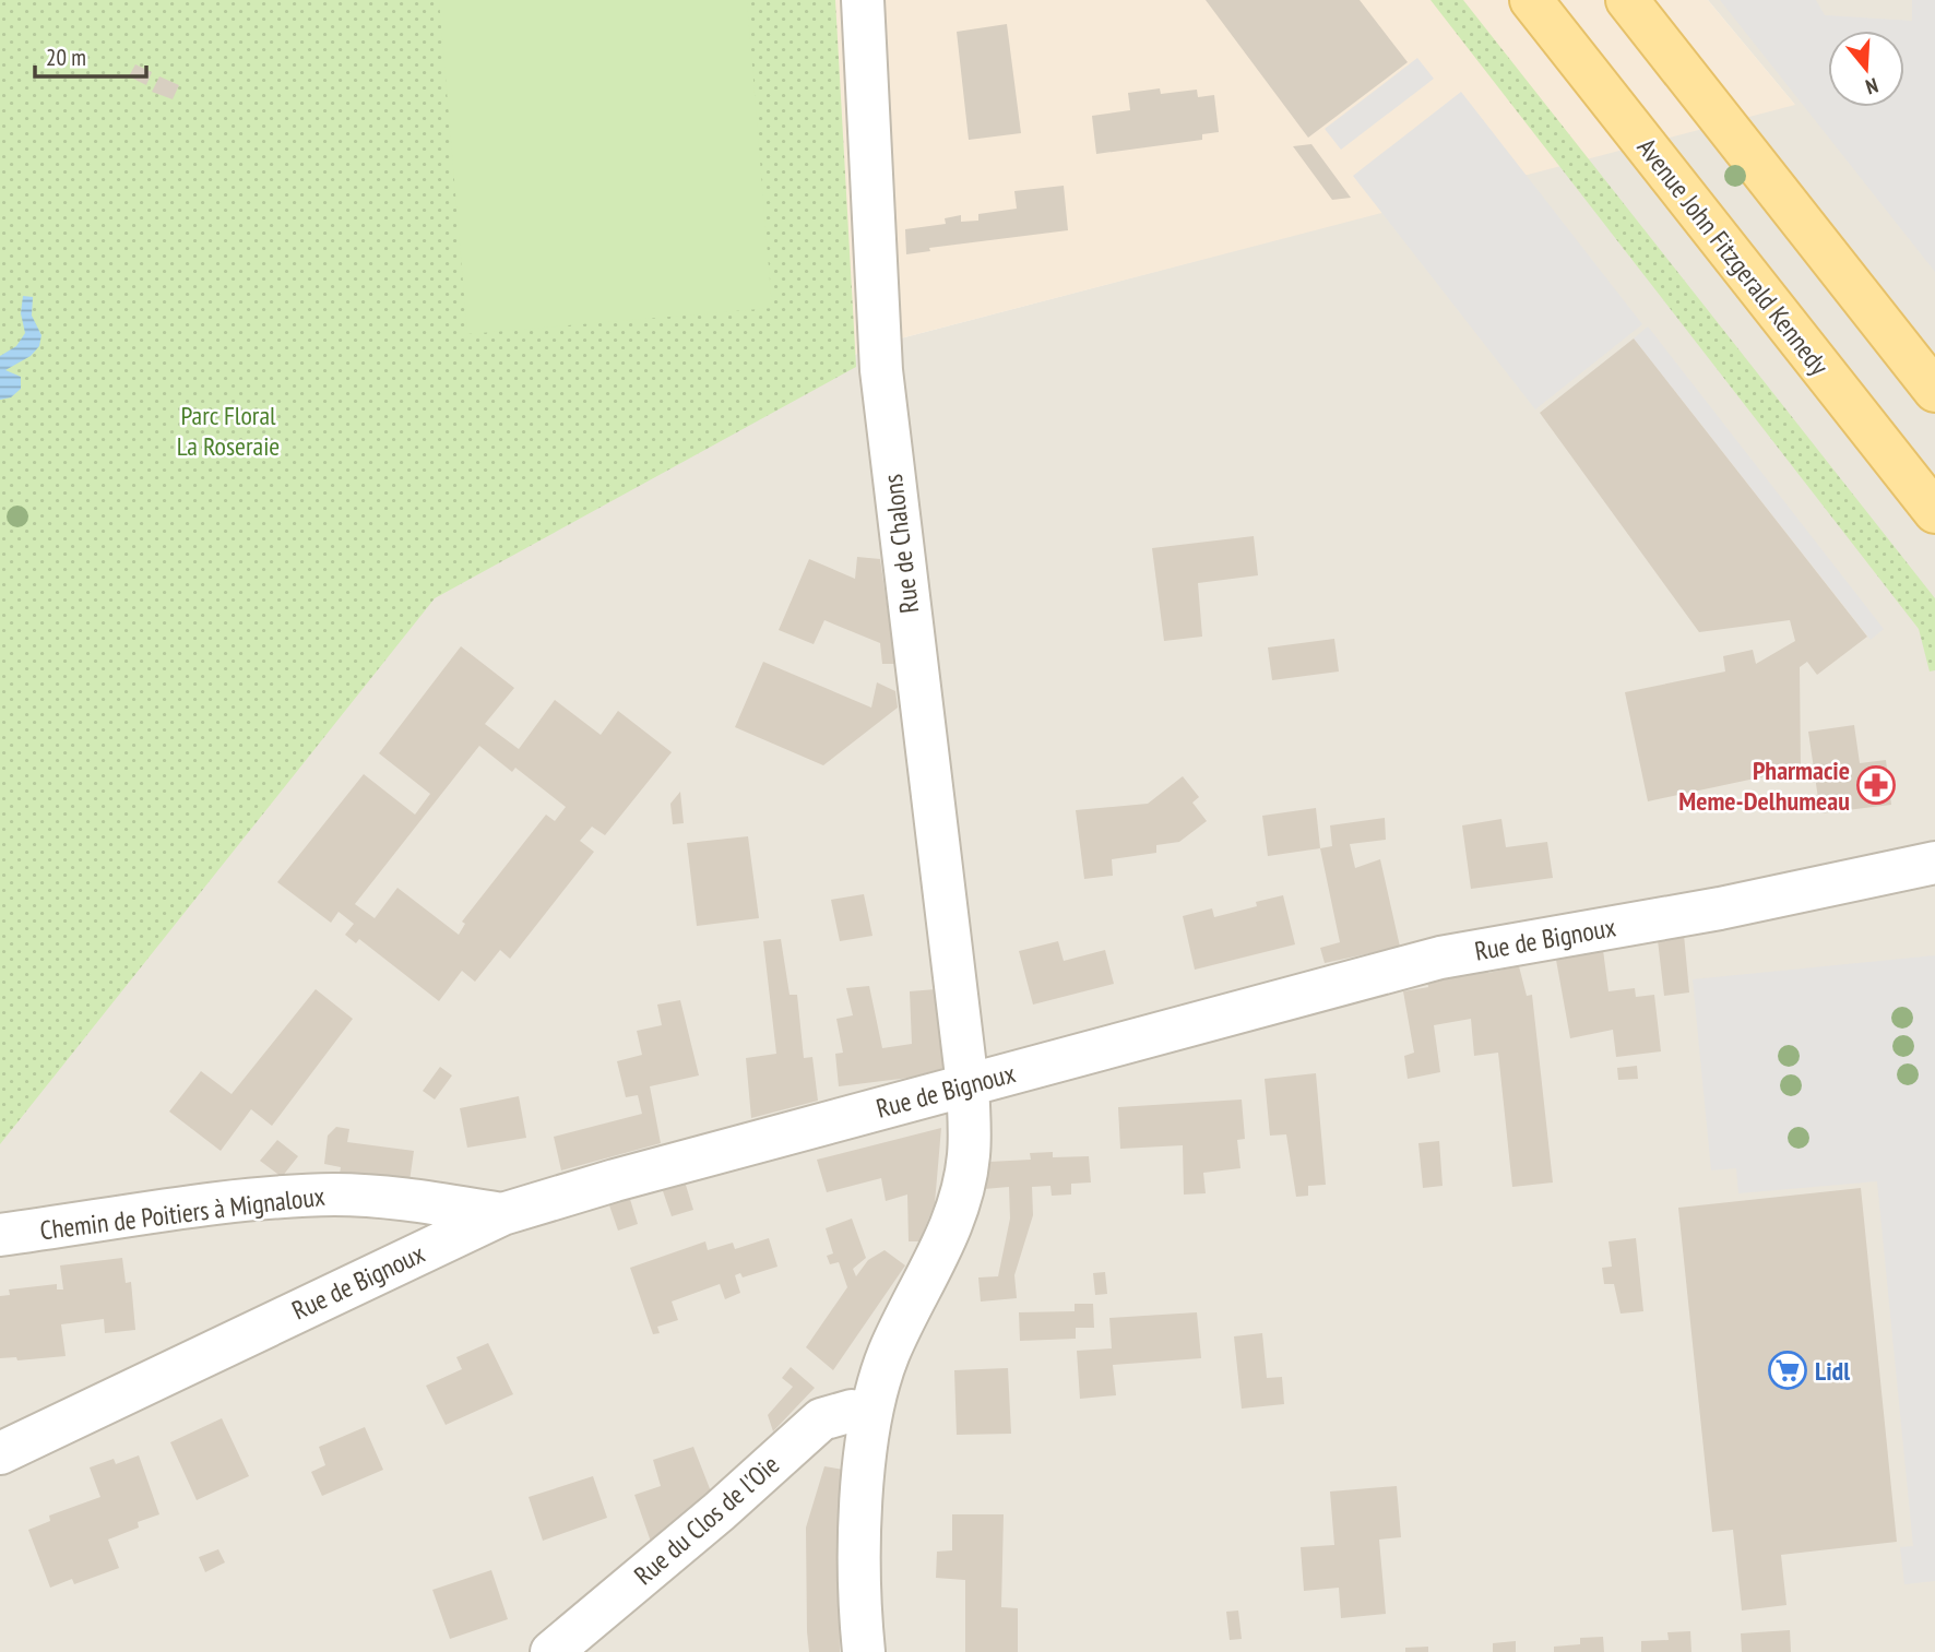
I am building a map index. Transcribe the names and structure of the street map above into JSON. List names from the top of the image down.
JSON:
{
  "streets": {
    "main road": ["Avenue John Fitzgerald Kennedy"],
    "street": [
      "Rue de Chalons",
      "Rue de Bignoux",
      "Chemin de Poitiers à Mignaloux",
      "Rue du Clos de l'Oie"
    ]
  },
  "crossings": [
    ["Rue de Chalons", "Rue de Bignoux"],
    ["Rue de Chalons", "Rue du Clos de l'Oie"],
    ["Rue de Bignoux", "Chemin de Poitiers à Mignaloux"]
  ],
  "parks": ["Parc Floral La Roseraie"],
  "places": {
    "pharmacy": ["Pharmacie Meme-Delhumeau"],
    "supermarket": ["Lidl"]
  },
  "scale_bar": "20 m",
  "north": "bottom"
}
